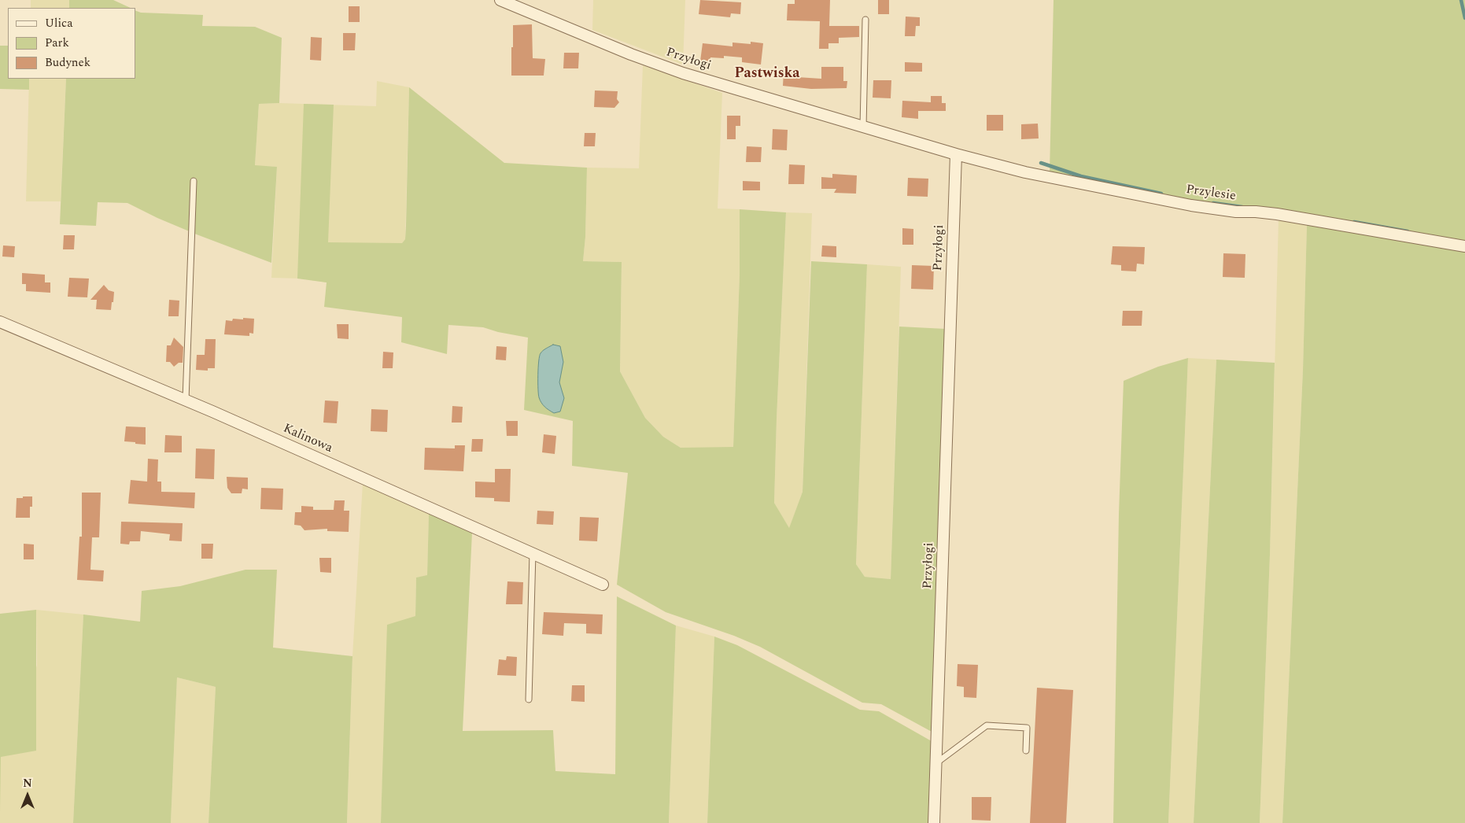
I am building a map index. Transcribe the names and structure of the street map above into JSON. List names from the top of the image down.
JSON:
{
  "streets": {
    "street": ["Przyłogi", "Przylesie", "Kalinowa"]
  },
  "crossings": [
    ["Przyłogi", "Przylesie"]
  ],
  "districts": ["Pastwiska"],
  "legend": ["Ulica", "Park", "Budynek"],
  "north": "top"
}
